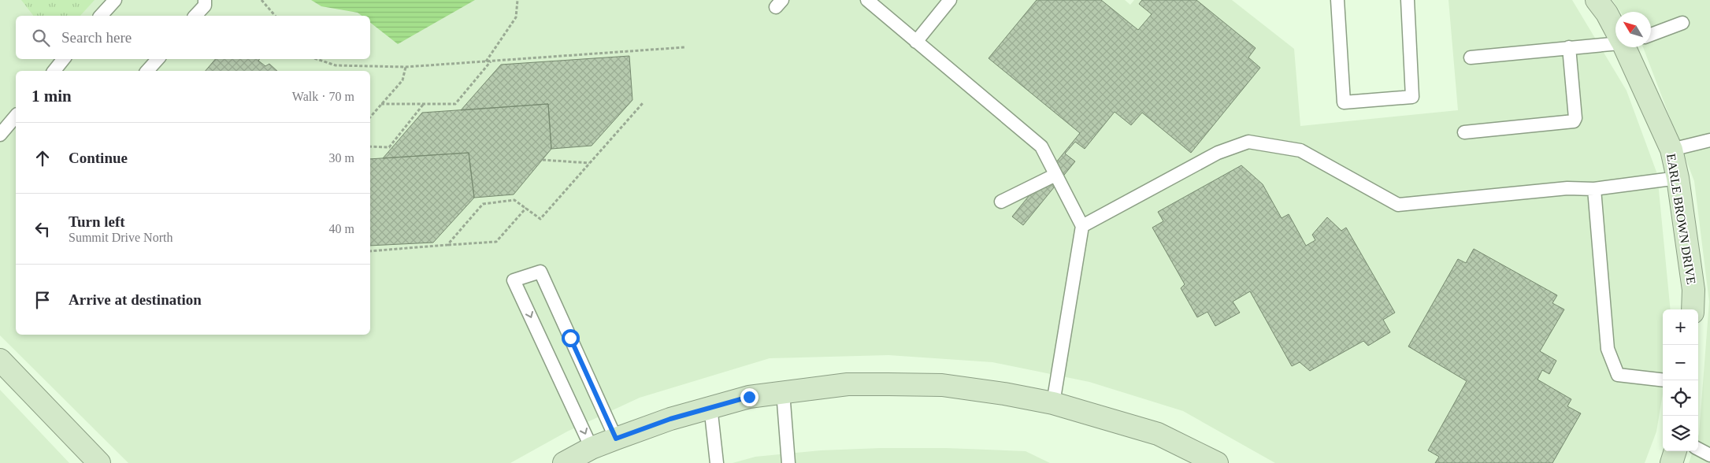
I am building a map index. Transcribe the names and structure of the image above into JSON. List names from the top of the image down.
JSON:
{
  "streets": {
    "street": ["EARLE BROWN DRIVE"]
  },
  "north": "top left",
  "page": {
    "search": "Search here",
    "heading": ["1 min", "Walk · 70 m"],
    "list": [
      ["Continue", "30 m"],
      ["Turn left", "Summit Drive North", "40 m"],
      "Arrive at destination"
    ],
    "map_buttons": ["+", "−"]
  }
}
